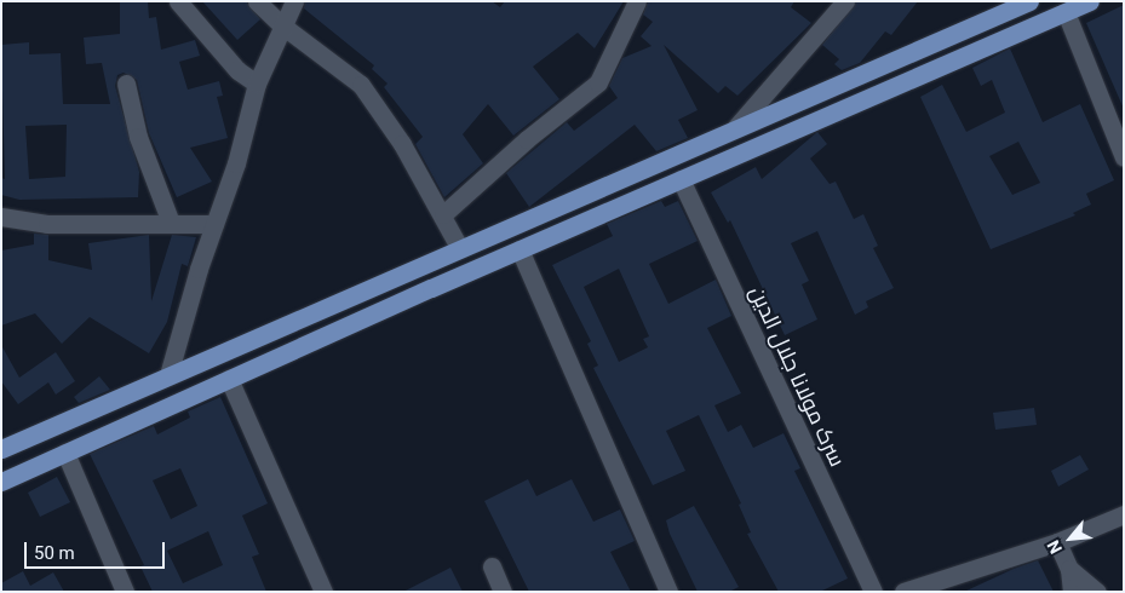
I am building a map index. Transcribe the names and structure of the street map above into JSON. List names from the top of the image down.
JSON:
{
  "streets": {
    "street": ["سرک مولانا جلال الدین"]
  },
  "scale_bar": "50 m",
  "north": "bottom left"
}
